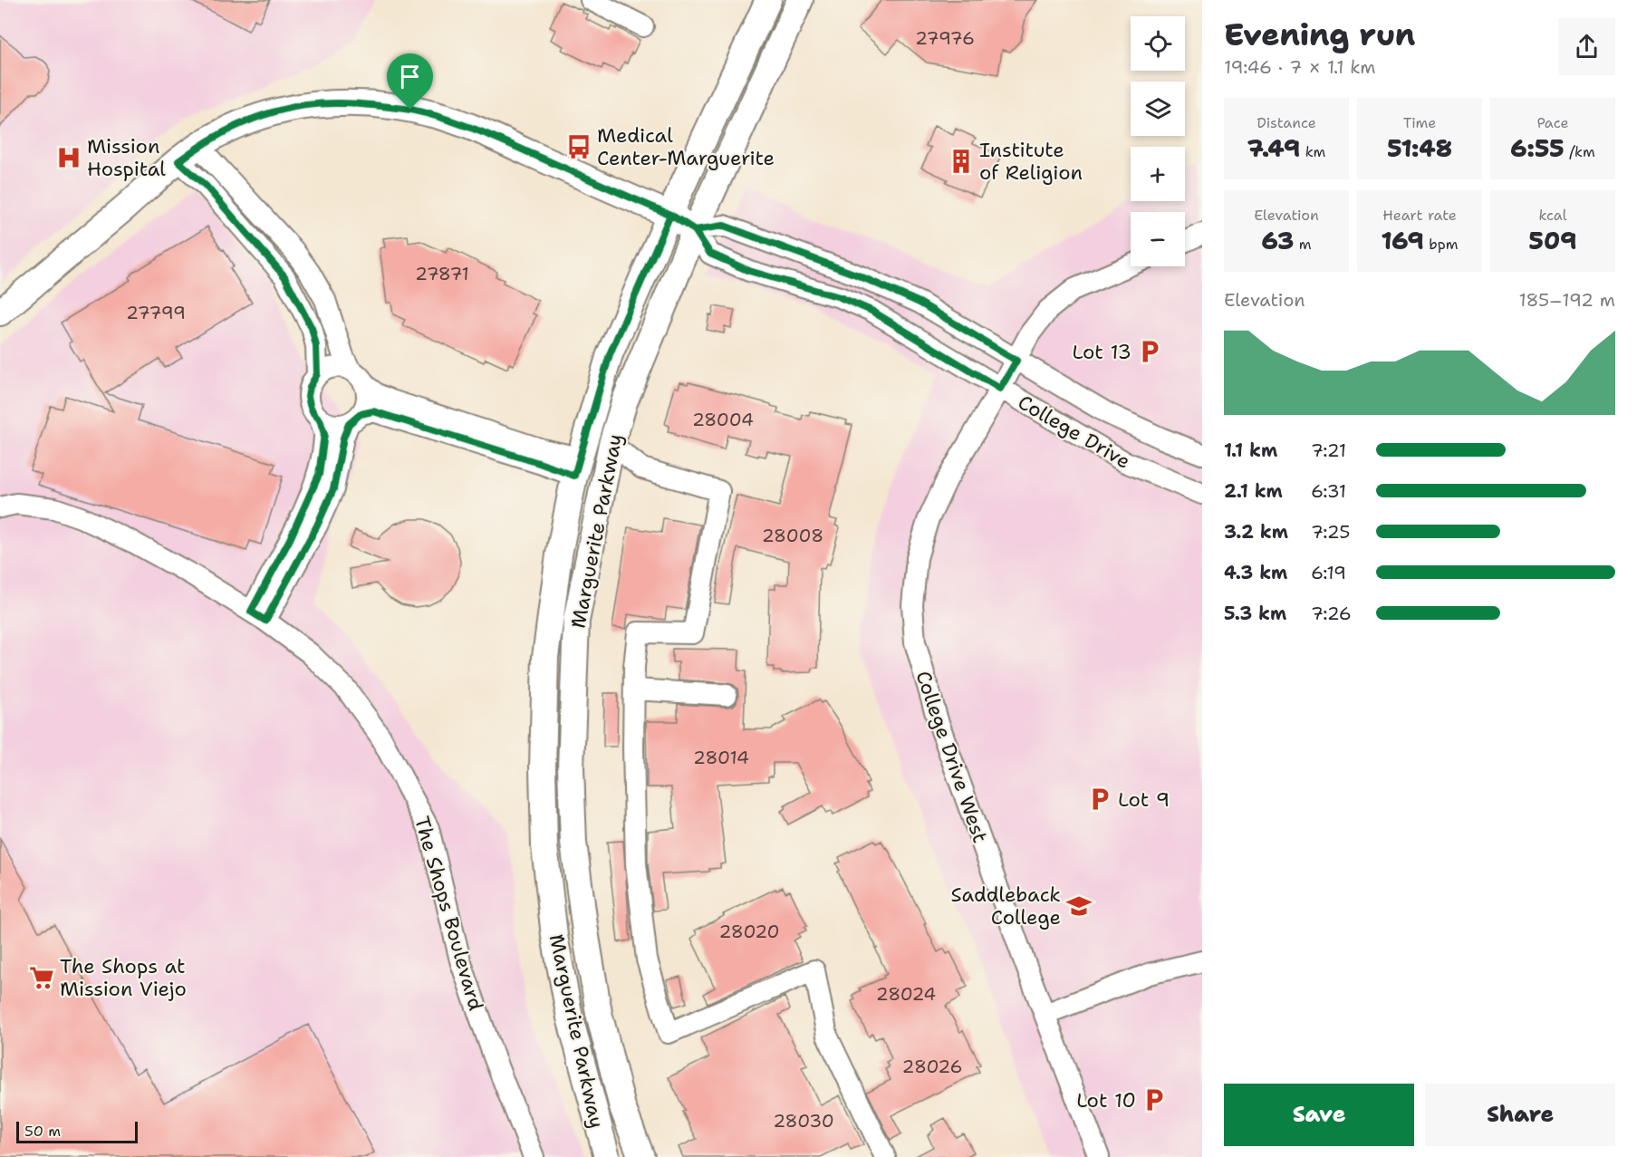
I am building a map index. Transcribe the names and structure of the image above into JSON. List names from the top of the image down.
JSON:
{
  "streets": {
    "main road": ["College Drive", "Marguerite Parkway"],
    "street": ["College Drive West", "The Shops Boulevard"]
  },
  "crossings": [
    ["College Drive", "Marguerite Parkway"],
    ["College Drive", "College Drive West"]
  ],
  "places": {
    "bus stop": ["Medical Center-Marguerite"],
    "hospital": ["Mission Hospital"],
    "building": ["Institute of Religion"],
    "parking": ["Lot 13", "Lot 9", "Lot 10"],
    "school or university": ["Saddleback College"],
    "supermarket": ["The Shops at Mission Viejo"]
  },
  "house_numbers": [
    "27976",
    "27871",
    "27799",
    "28004",
    "28008",
    "28014",
    "28020",
    "28024",
    "28026",
    "28030"
  ],
  "scale_bar": "50 m",
  "page": {
    "heading": ["Evening run", "19:46 · 7 × 1.1 km"],
    "map_buttons": ["+", "−"],
    "stats": [
      ["Distance", "7.49 km"],
      ["Time", "51:48"],
      ["Pace", "6:55 /km"],
      ["Elevation", "63 m"],
      ["Heart rate", "169 bpm"],
      ["kcal", "509"]
    ],
    "chart": ["Elevation", "185–192 m"],
    "list": [
      {
        "name": "1.1 km",
        "note": "7:21"
      },
      {
        "name": "2.1 km",
        "note": "6:31"
      },
      {
        "name": "3.2 km",
        "note": "7:25"
      },
      {
        "name": "4.3 km",
        "note": "6:19"
      },
      {
        "name": "5.3 km",
        "note": "7:26"
      }
    ],
    "buttons": ["Save", "Share"],
    "scale": "50 m"
  }
}
